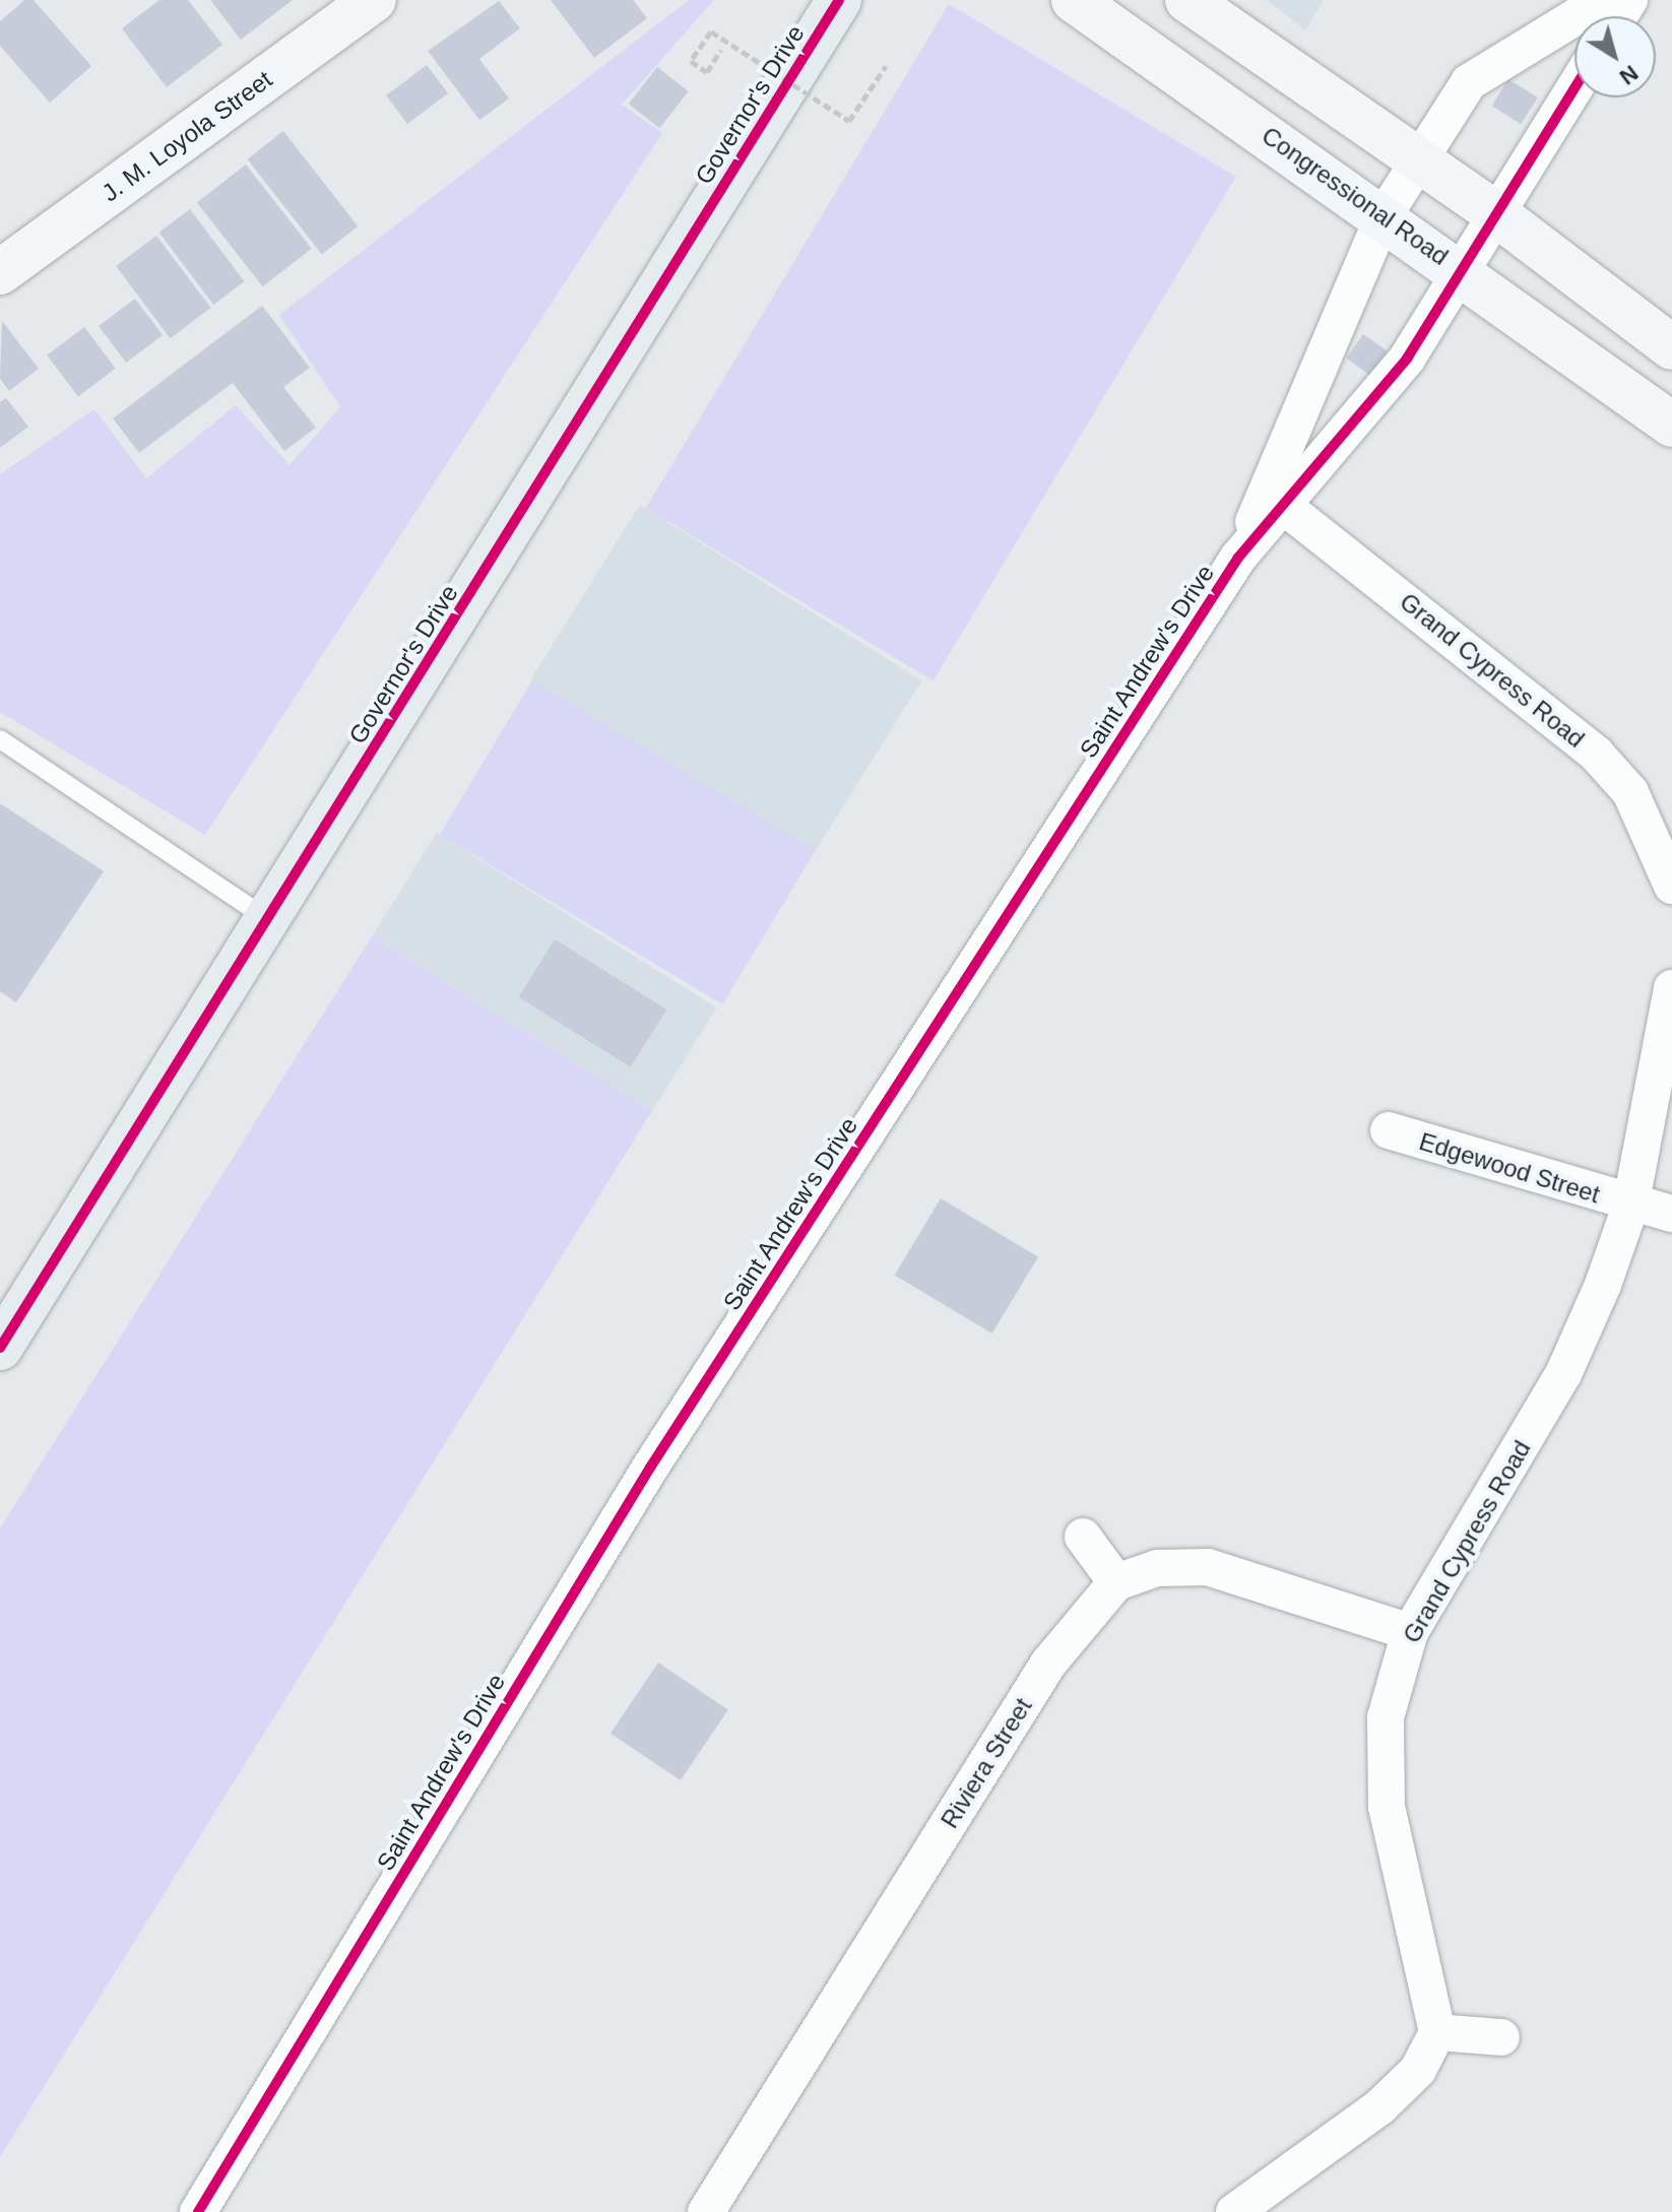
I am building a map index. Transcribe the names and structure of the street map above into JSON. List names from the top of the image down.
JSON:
{
  "streets": {
    "highway": ["Governor's Drive"],
    "main road": ["J. M. Loyola Street", "Congressional Road"],
    "street": [
      "Saint Andrew's Drive",
      "Grand Cypress Road",
      "Edgewood Street",
      "Riviera Street"
    ]
  },
  "crossings": [
    ["Congressional Road", "Saint Andrew's Drive"],
    ["Saint Andrew's Drive", "Grand Cypress Road"],
    ["Grand Cypress Road", "Edgewood Street"]
  ],
  "north": "bottom right"
}
